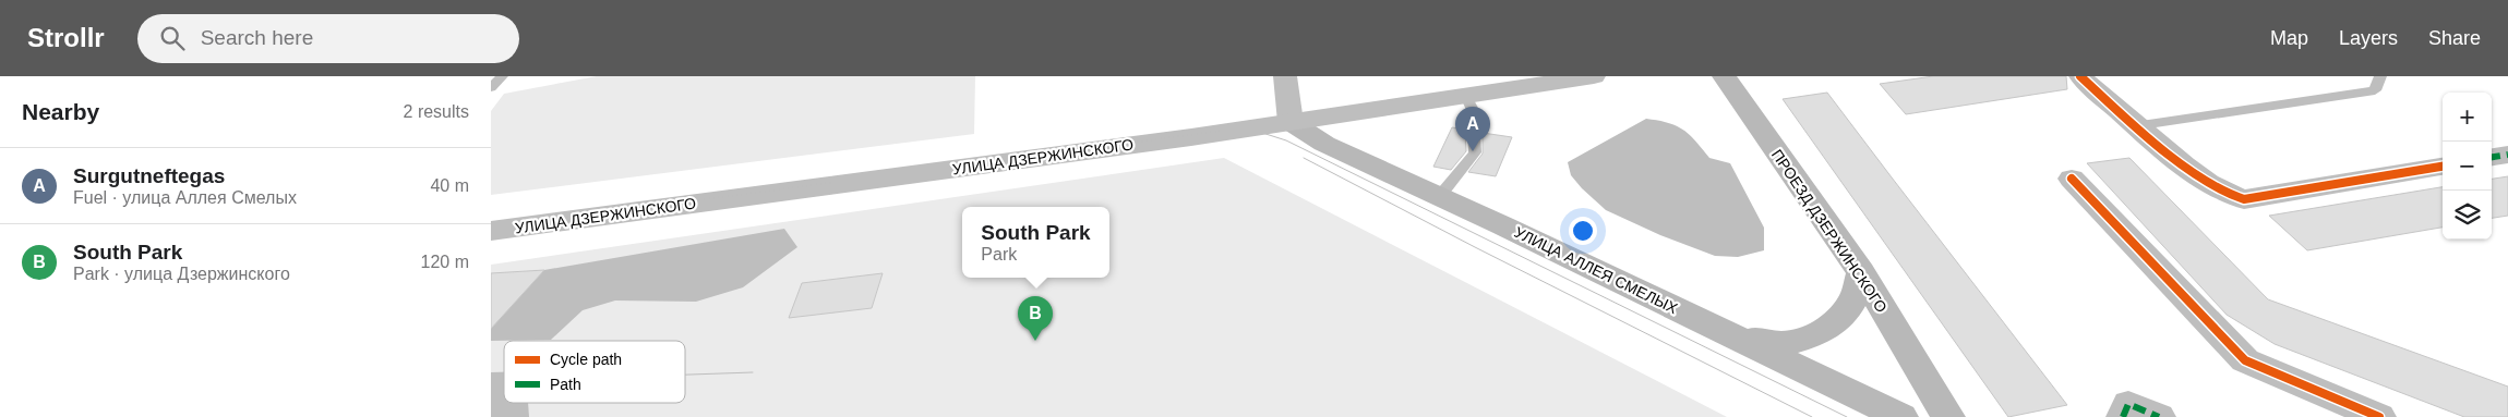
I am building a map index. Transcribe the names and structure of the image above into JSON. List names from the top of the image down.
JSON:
{
  "streets": {
    "main road": ["УЛИЦА ДЗЕРЖИНСКОГО", "ПРОЕЗД ДЗЕРЖИНСКОГО", "УЛИЦА АЛЛЕЯ СМЕЛЫХ"]
  },
  "crossings": [
    ["УЛИЦА ДЗЕРЖИНСКОГО", "УЛИЦА АЛЛЕЯ СМЕЛЫХ"]
  ],
  "legend": ["Cycle path", "Path"],
  "page": {
    "header": "Strollr",
    "search": "Search here",
    "nav": ["Map", "Layers", "Share"],
    "heading": ["Nearby", "2 results"],
    "map_buttons": ["+", "−"],
    "pins": ["A", "B"],
    "list": [
      {
        "mark": "A",
        "name": "Surgutneftegas",
        "note": "Fuel · улица Аллея Смелых",
        "value": "40 m"
      },
      {
        "mark": "B",
        "name": "South Park",
        "note": "Park · улица Дзержинского",
        "value": "120 m"
      }
    ],
    "popup": ["South Park", "Park"]
  }
}
